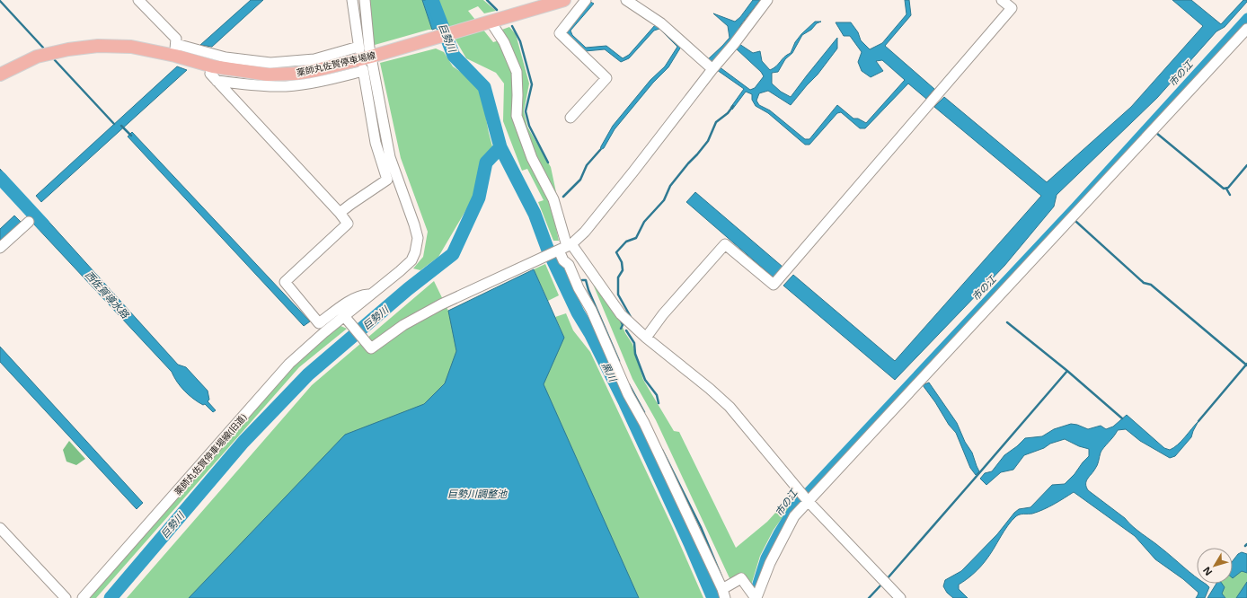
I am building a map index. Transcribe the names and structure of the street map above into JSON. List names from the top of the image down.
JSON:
{
  "streets": {
    "main road": ["薬師丸佐賀停車場線"],
    "street": ["薬師丸佐賀停車場線(旧道)"]
  },
  "crossings": [
    ["薬師丸佐賀停車場線", "薬師丸佐賀停車場線(旧道)"]
  ],
  "water": [
    "巨勢川",
    "市の江",
    "西佐賀導水路",
    "黒川",
    "巨勢川調整池"
  ],
  "north": "bottom left"
}
